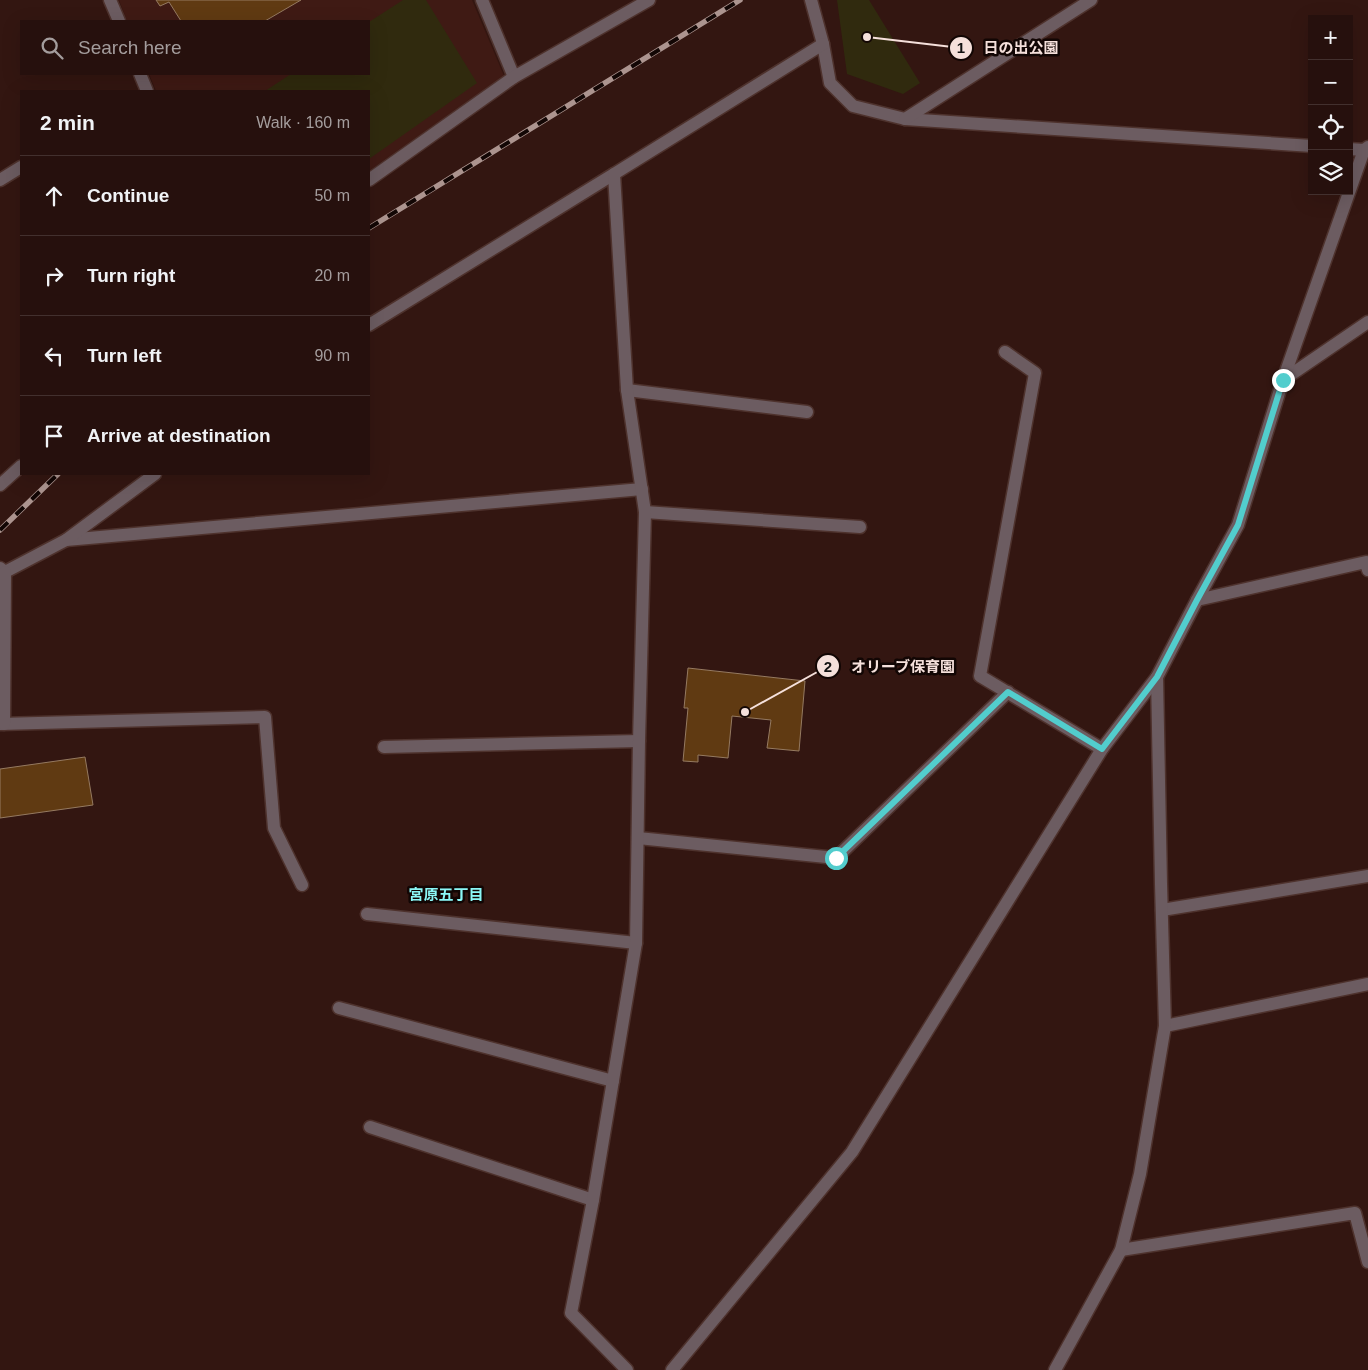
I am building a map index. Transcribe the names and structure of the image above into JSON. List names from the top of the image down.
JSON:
{
  "districts": ["宮原五丁目"],
  "places": ["日の出公園", "オリーブ保育園"],
  "page": {
    "map_buttons": ["+", "−"],
    "search": "Search here",
    "heading": ["2 min", "Walk · 160 m"],
    "list": [
      ["Continue", "50 m"],
      ["Turn right", "20 m"],
      ["Turn left", "90 m"],
      "Arrive at destination"
    ]
  }
}
